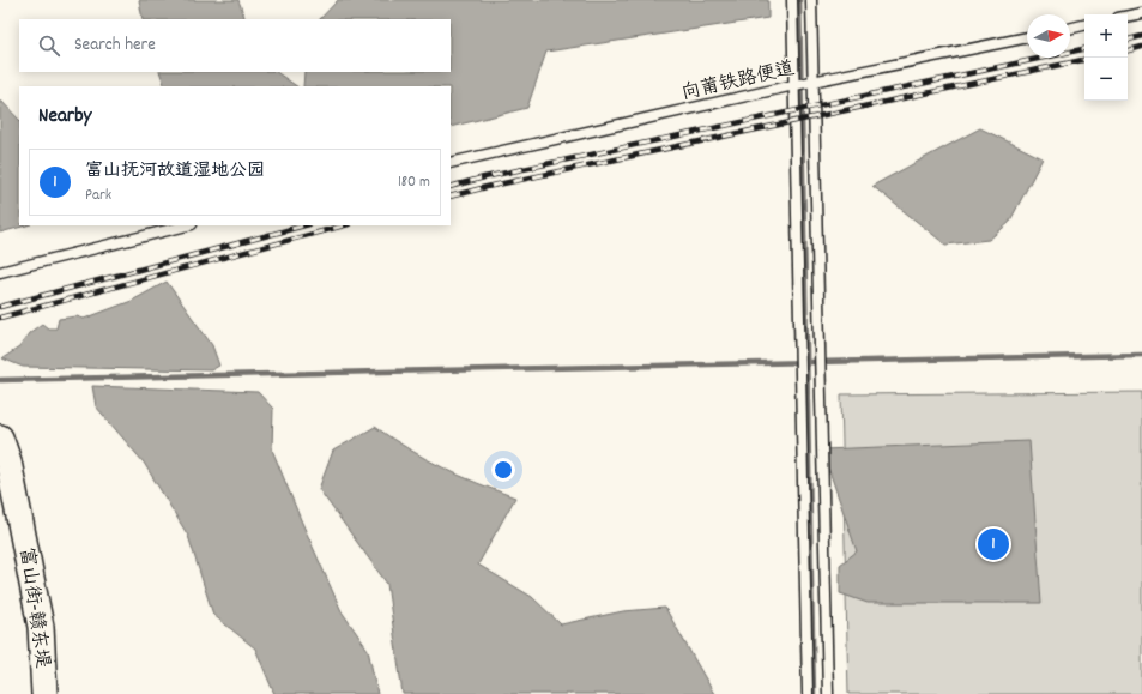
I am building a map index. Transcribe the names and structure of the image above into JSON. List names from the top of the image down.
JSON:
{
  "streets": {
    "street": ["富山街-赣东堤"],
    "lane": ["向莆铁路便道"]
  },
  "north": "right",
  "page": {
    "map_buttons": ["+", "−"],
    "search": "Search here",
    "heading": "Nearby",
    "list": [
      {
        "mark": "1",
        "name": "富山抚河故道湿地公园",
        "note": "Park",
        "value": "180 m"
      }
    ],
    "pins": "1"
  }
}
